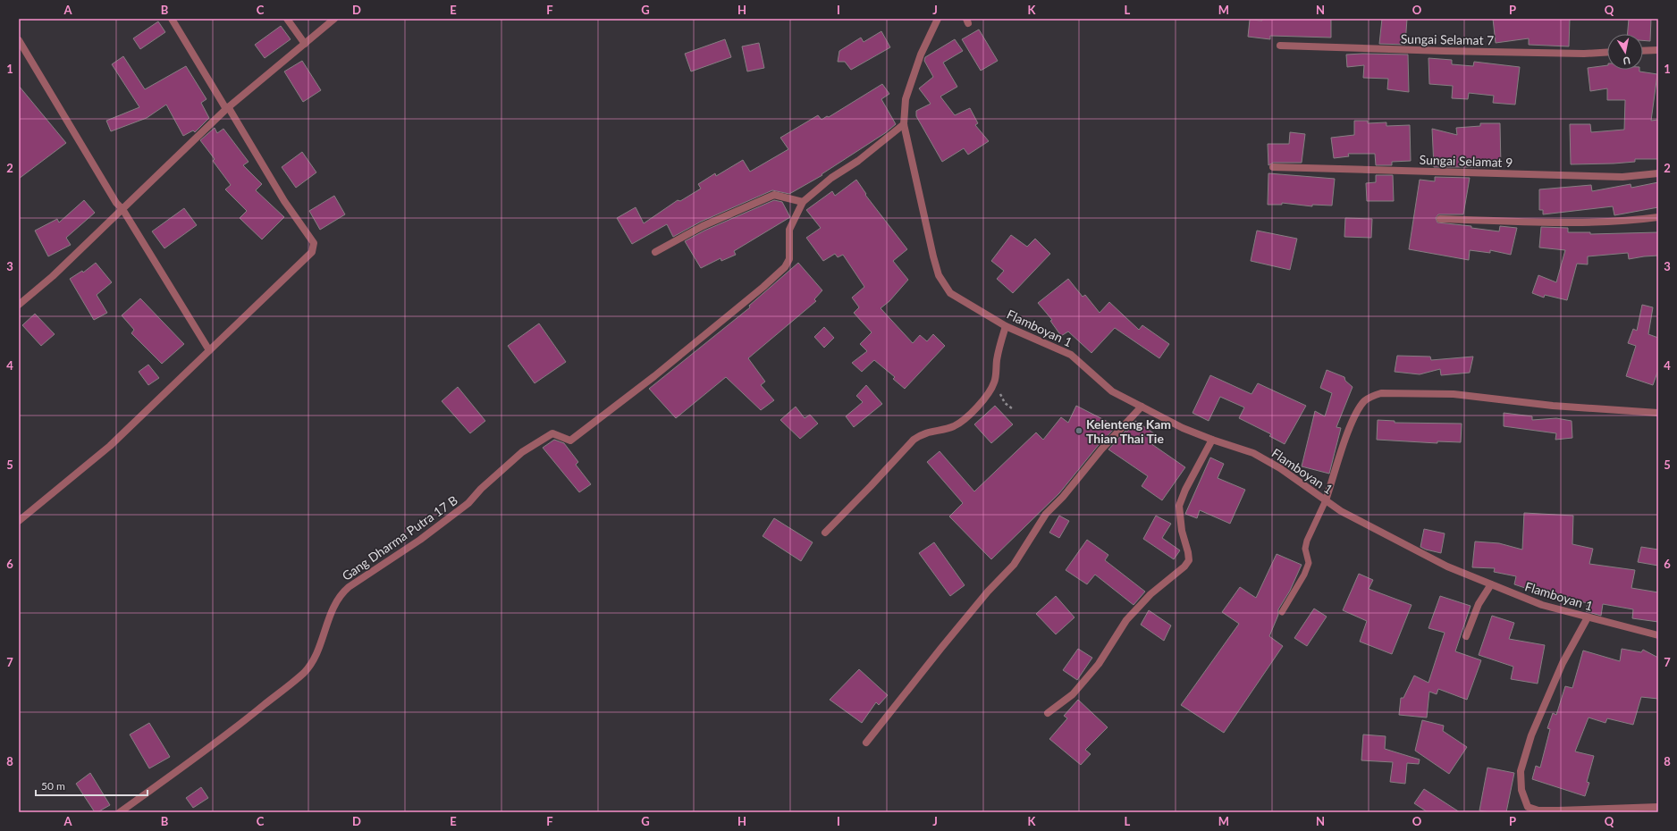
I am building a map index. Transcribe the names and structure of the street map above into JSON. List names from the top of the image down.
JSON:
{
  "streets": {
    "street": [
      "Sungai Selamat 7",
      "Sungai Selamat 9",
      "Flamboyan 1",
      "Gang Dharma Putra 17 B"
    ]
  },
  "places": ["Kelenteng Kam Thian Thai Tie"],
  "scale_bar": "50 m",
  "north": "bottom",
  "grid": {
    "columns": [
      "A",
      "B",
      "C",
      "D",
      "E",
      "F",
      "G",
      "H",
      "I",
      "J",
      "K",
      "L",
      "M",
      "N",
      "O",
      "P",
      "Q"
    ],
    "rows": [
      "1",
      "2",
      "3",
      "4",
      "5",
      "6",
      "7",
      "8"
    ]
  }
}
